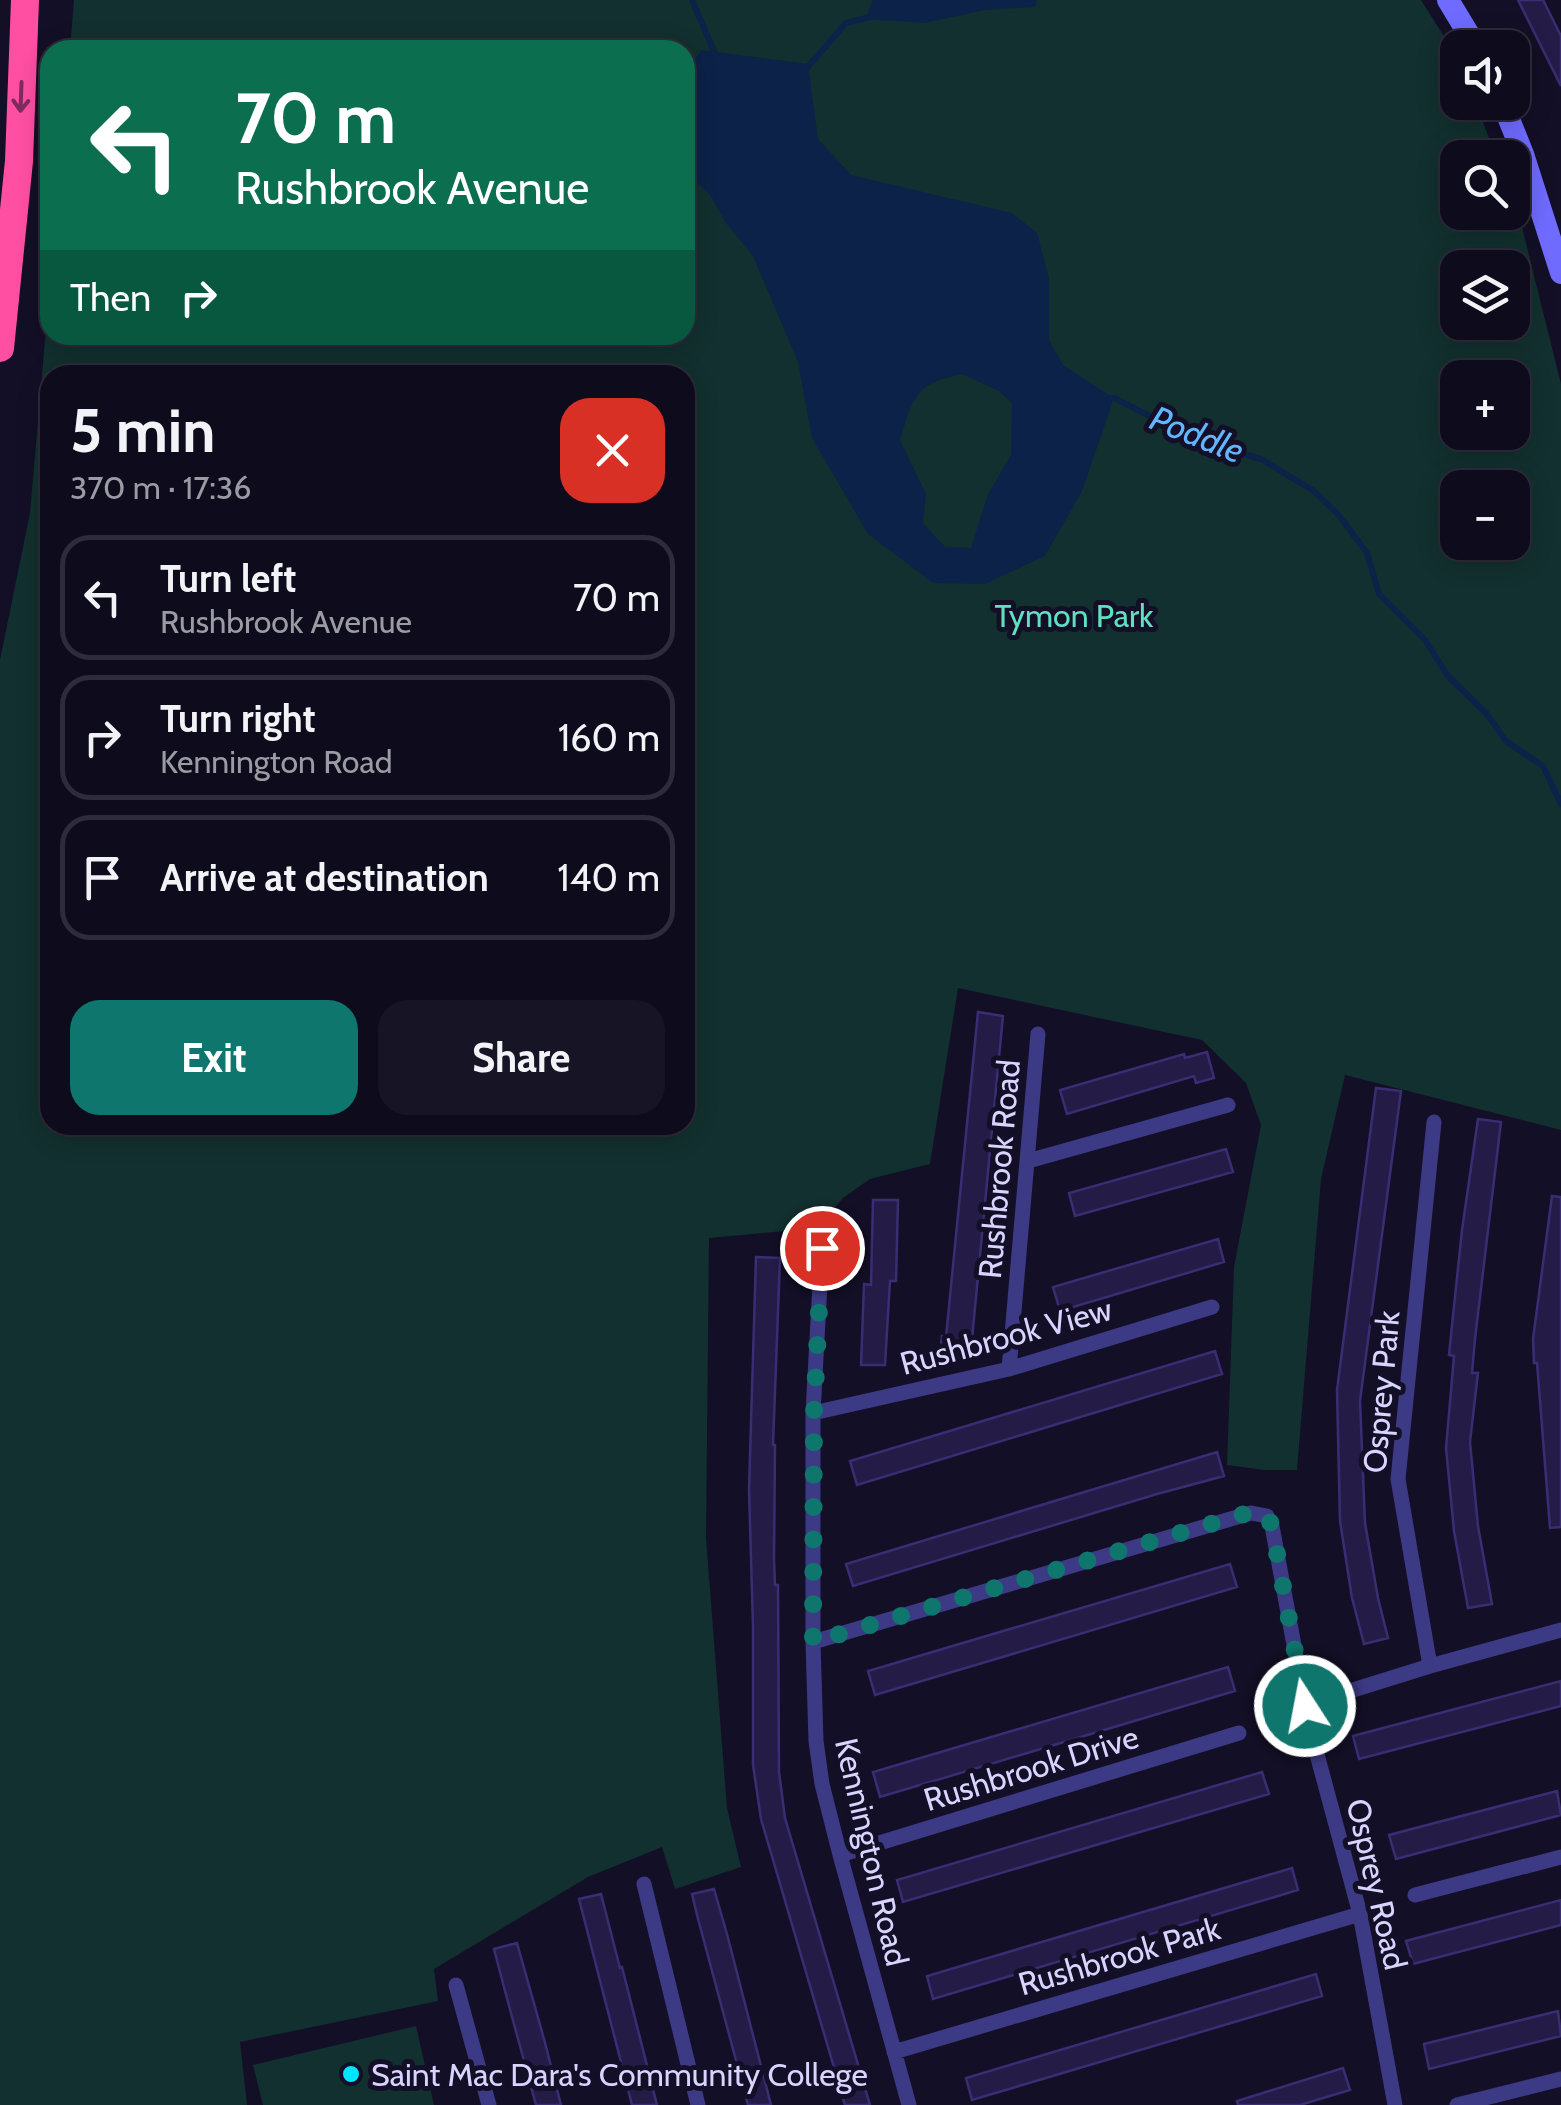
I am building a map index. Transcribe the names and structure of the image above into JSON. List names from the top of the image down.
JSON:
{
  "streets": {
    "street": [
      "Rushbrook Road",
      "Rushbrook View",
      "Osprey Park",
      "Rushbrook Drive",
      "Kennington Road",
      "Osprey Road",
      "Rushbrook Park"
    ]
  },
  "crossings": [
    ["Rushbrook Road", "Rushbrook View"],
    ["Rushbrook View", "Kennington Road"],
    ["Rushbrook Drive", "Kennington Road"],
    ["Kennington Road", "Osprey Road"],
    ["Kennington Road", "Rushbrook Park"],
    ["Osprey Road", "Rushbrook Park"]
  ],
  "water": ["Poddle"],
  "parks": ["Tymon Park"],
  "places": ["Saint Mac Dara's Community College"],
  "page": {
    "map_buttons": ["+", "−"],
    "turn": ["70 m", "Rushbrook Avenue"],
    "then": "Then",
    "heading": ["5 min", "370 m · 17:36"],
    "list": [
      {
        "name": "Turn left",
        "note": "Rushbrook Avenue",
        "value": "70 m"
      },
      {
        "name": "Turn right",
        "note": "Kennington Road",
        "value": "160 m"
      },
      {
        "name": "Arrive at destination",
        "value": "140 m"
      }
    ],
    "buttons": ["Exit", "Share"]
  }
}
